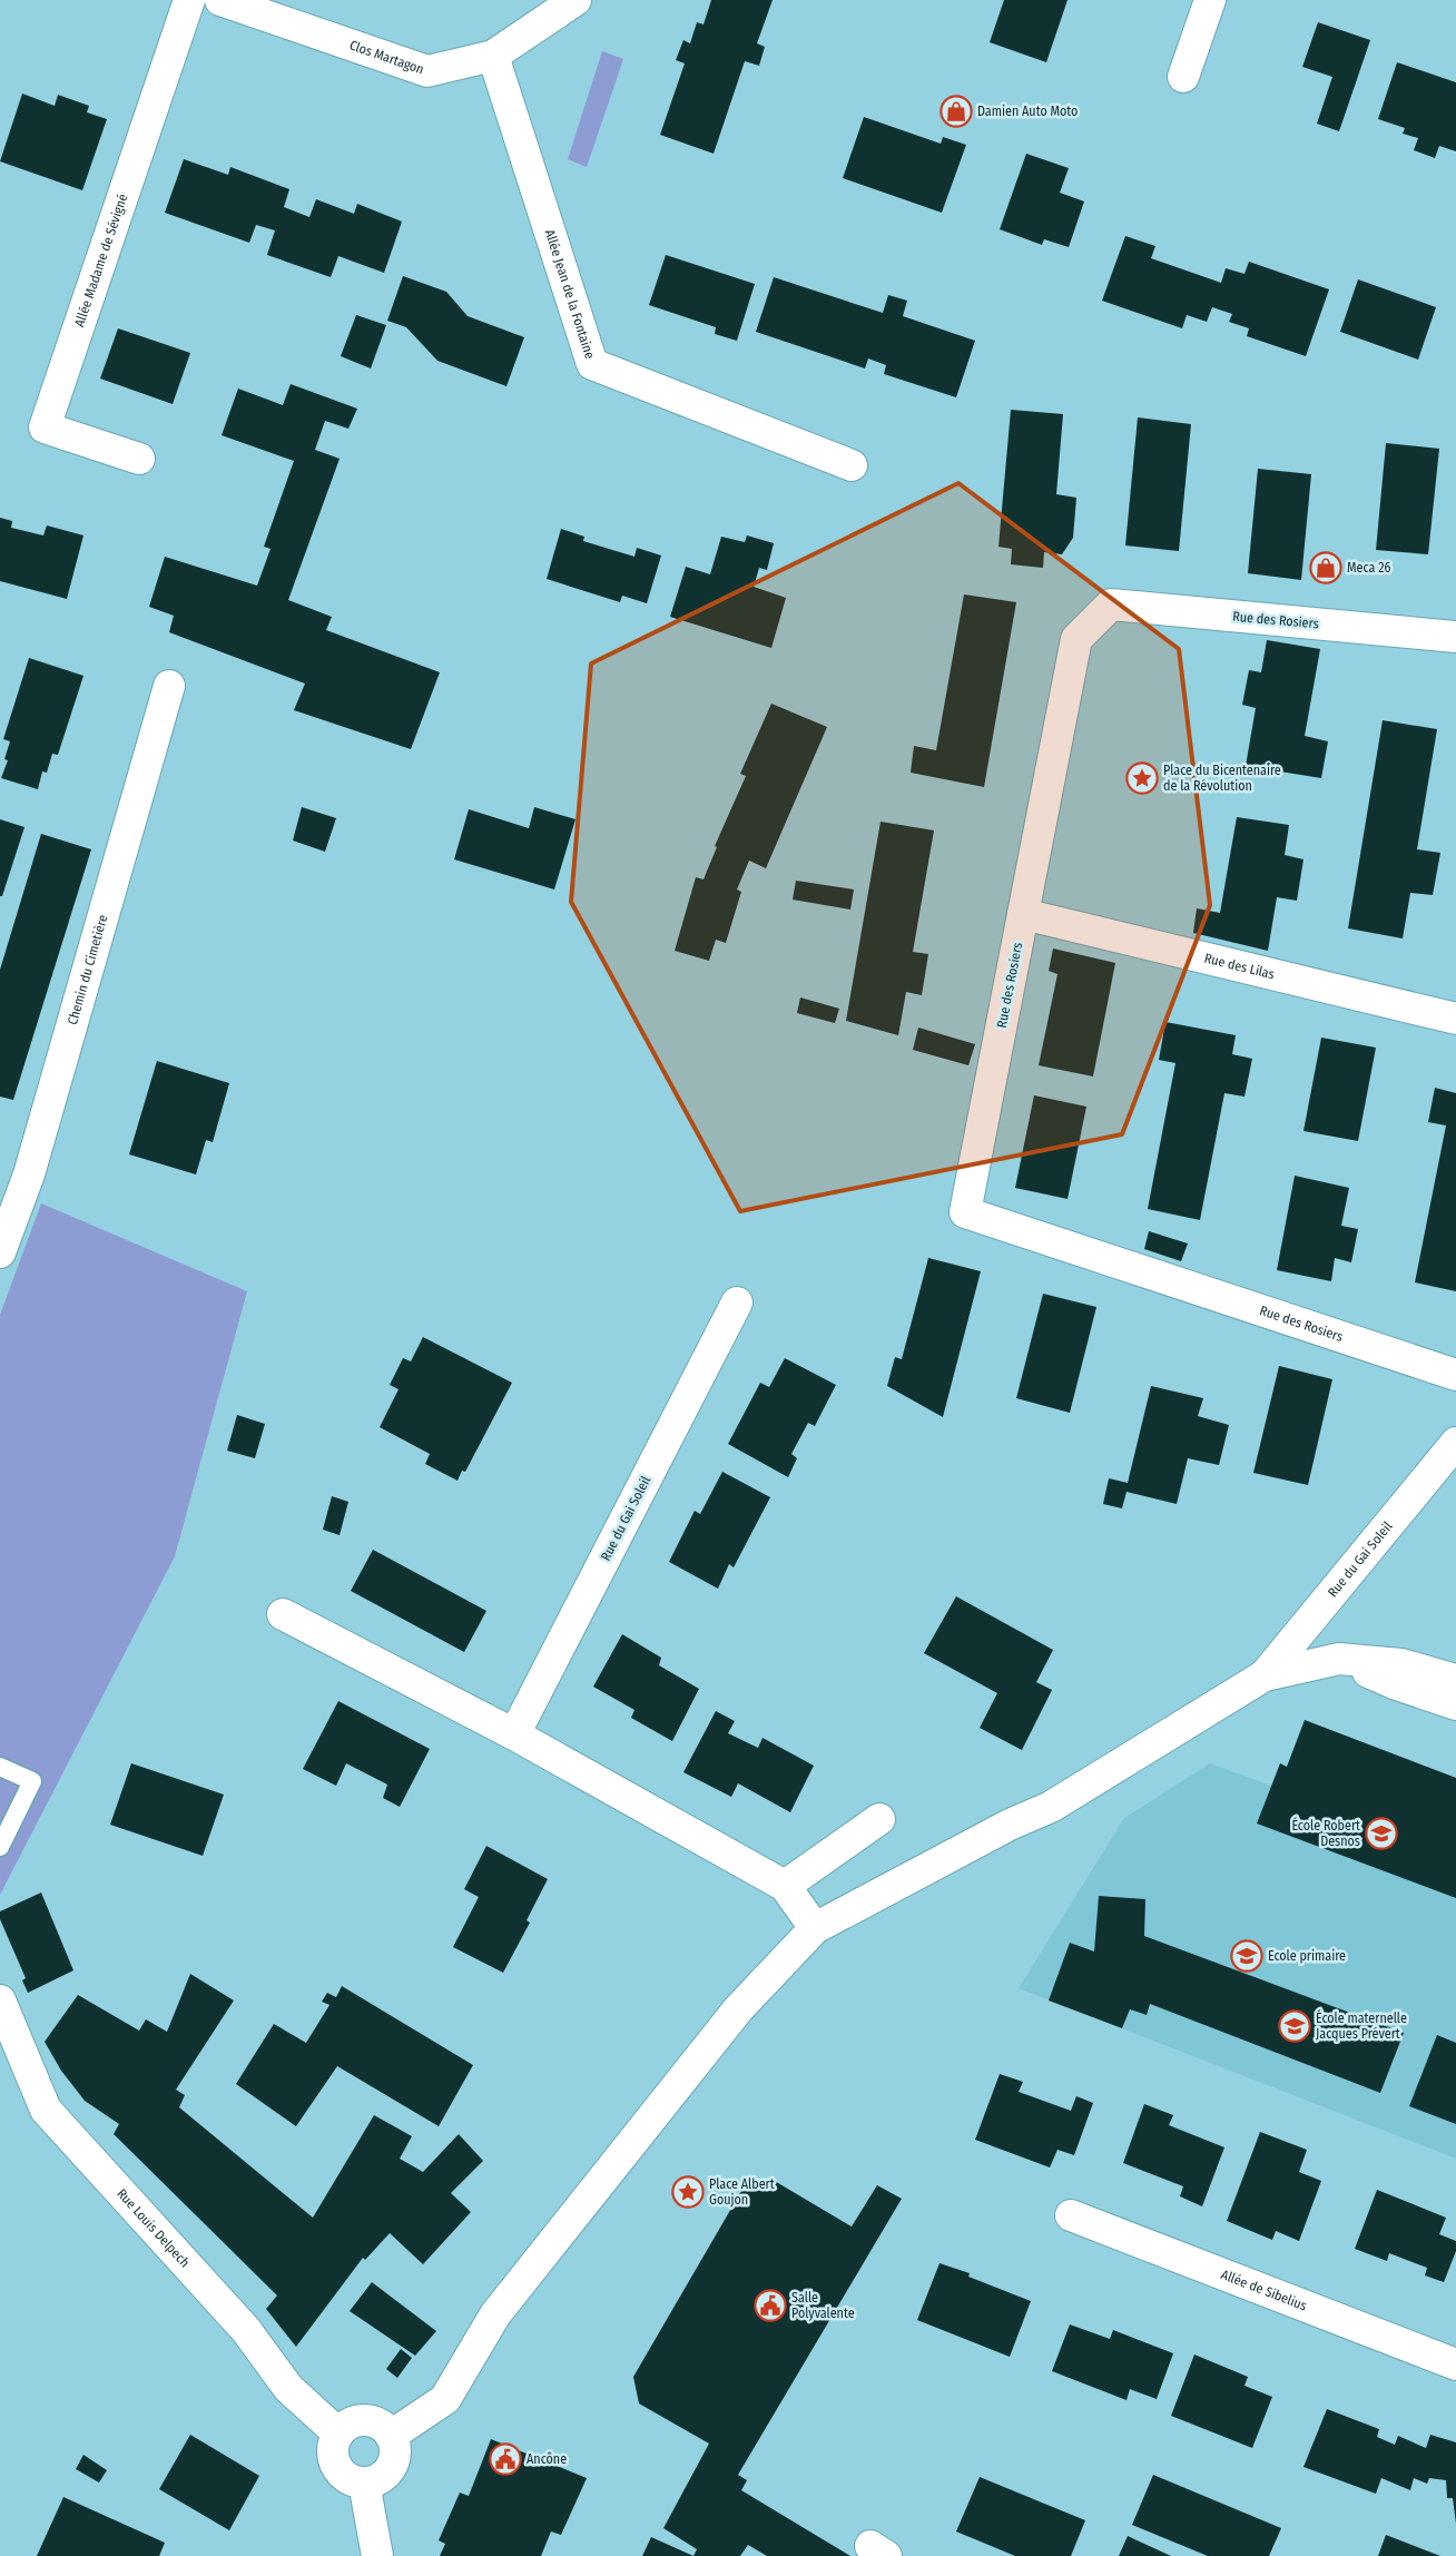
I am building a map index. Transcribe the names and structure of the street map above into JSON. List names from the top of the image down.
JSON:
{
  "streets": {
    "street": [
      "Clos Martagon",
      "Allée Madame de Sévigné",
      "Allée Jean de la Fontaine",
      "Rue des Rosiers",
      "Rue des Lilas",
      "Chemin du Cimetière",
      "Rue du Gai Soleil",
      "Rue Louis Delpech",
      "Allée de Sibelius"
    ]
  },
  "crossings": [
    ["Clos Martagon", "Allée Jean de la Fontaine"],
    ["Rue des Rosiers", "Rue des Lilas"]
  ],
  "places": {
    "shop": ["Damien Auto Moto", "Meca 26"],
    "place": ["Place du Bicentenaire de la Révolution", "Place Albert Goujon"],
    "school or university": ["École Robert Desnos", "Ecole primaire", "École maternelle Jacques Prévert"],
    "public building": ["Salle Polyvalente", "Ancône"]
  }
}
